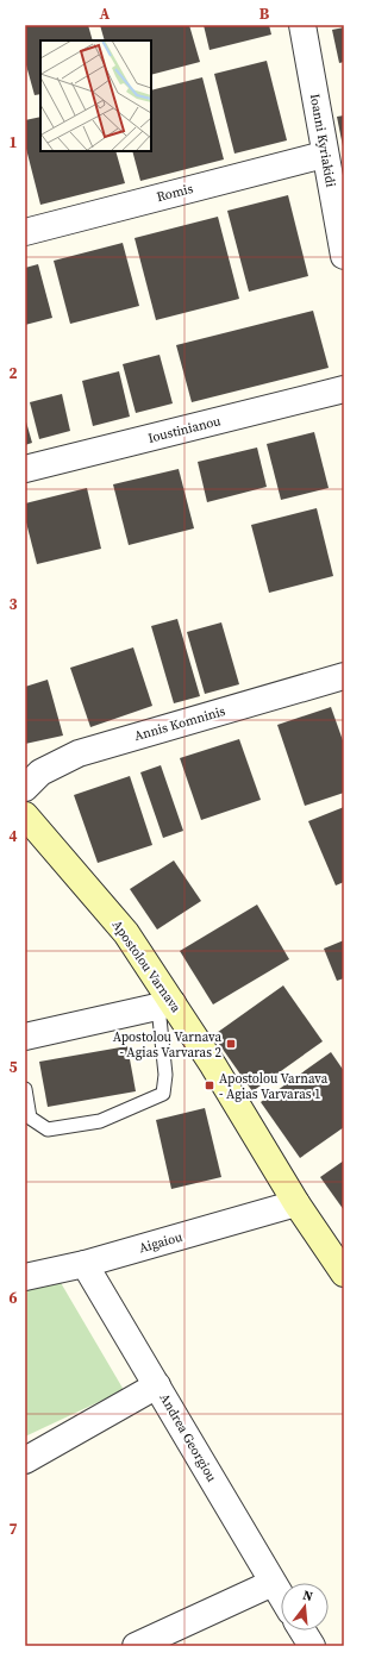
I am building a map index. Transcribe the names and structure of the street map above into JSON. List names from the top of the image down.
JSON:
{
  "streets": {
    "main road": ["Apostolou Varnava"],
    "street": [
      "Ioanni Kyriakidi",
      "Romis",
      "Ioustinianou",
      "Annis Komninis",
      "Aigaiou",
      "Andrea Georgiou"
    ]
  },
  "crossings": [
    ["Ioanni Kyriakidi", "Romis"],
    ["Apostolou Varnava", "Aigaiou"],
    ["Aigaiou", "Andrea Georgiou"]
  ],
  "places": {
    "transit": ["Apostolou Varnava - Agias Varvaras 2", "Apostolou Varnava - Agias Varvaras 1"]
  },
  "north": "top",
  "grid": {
    "columns": ["A", "B"],
    "rows": [
      "1",
      "2",
      "3",
      "4",
      "5",
      "6",
      "7"
    ]
  }
}
